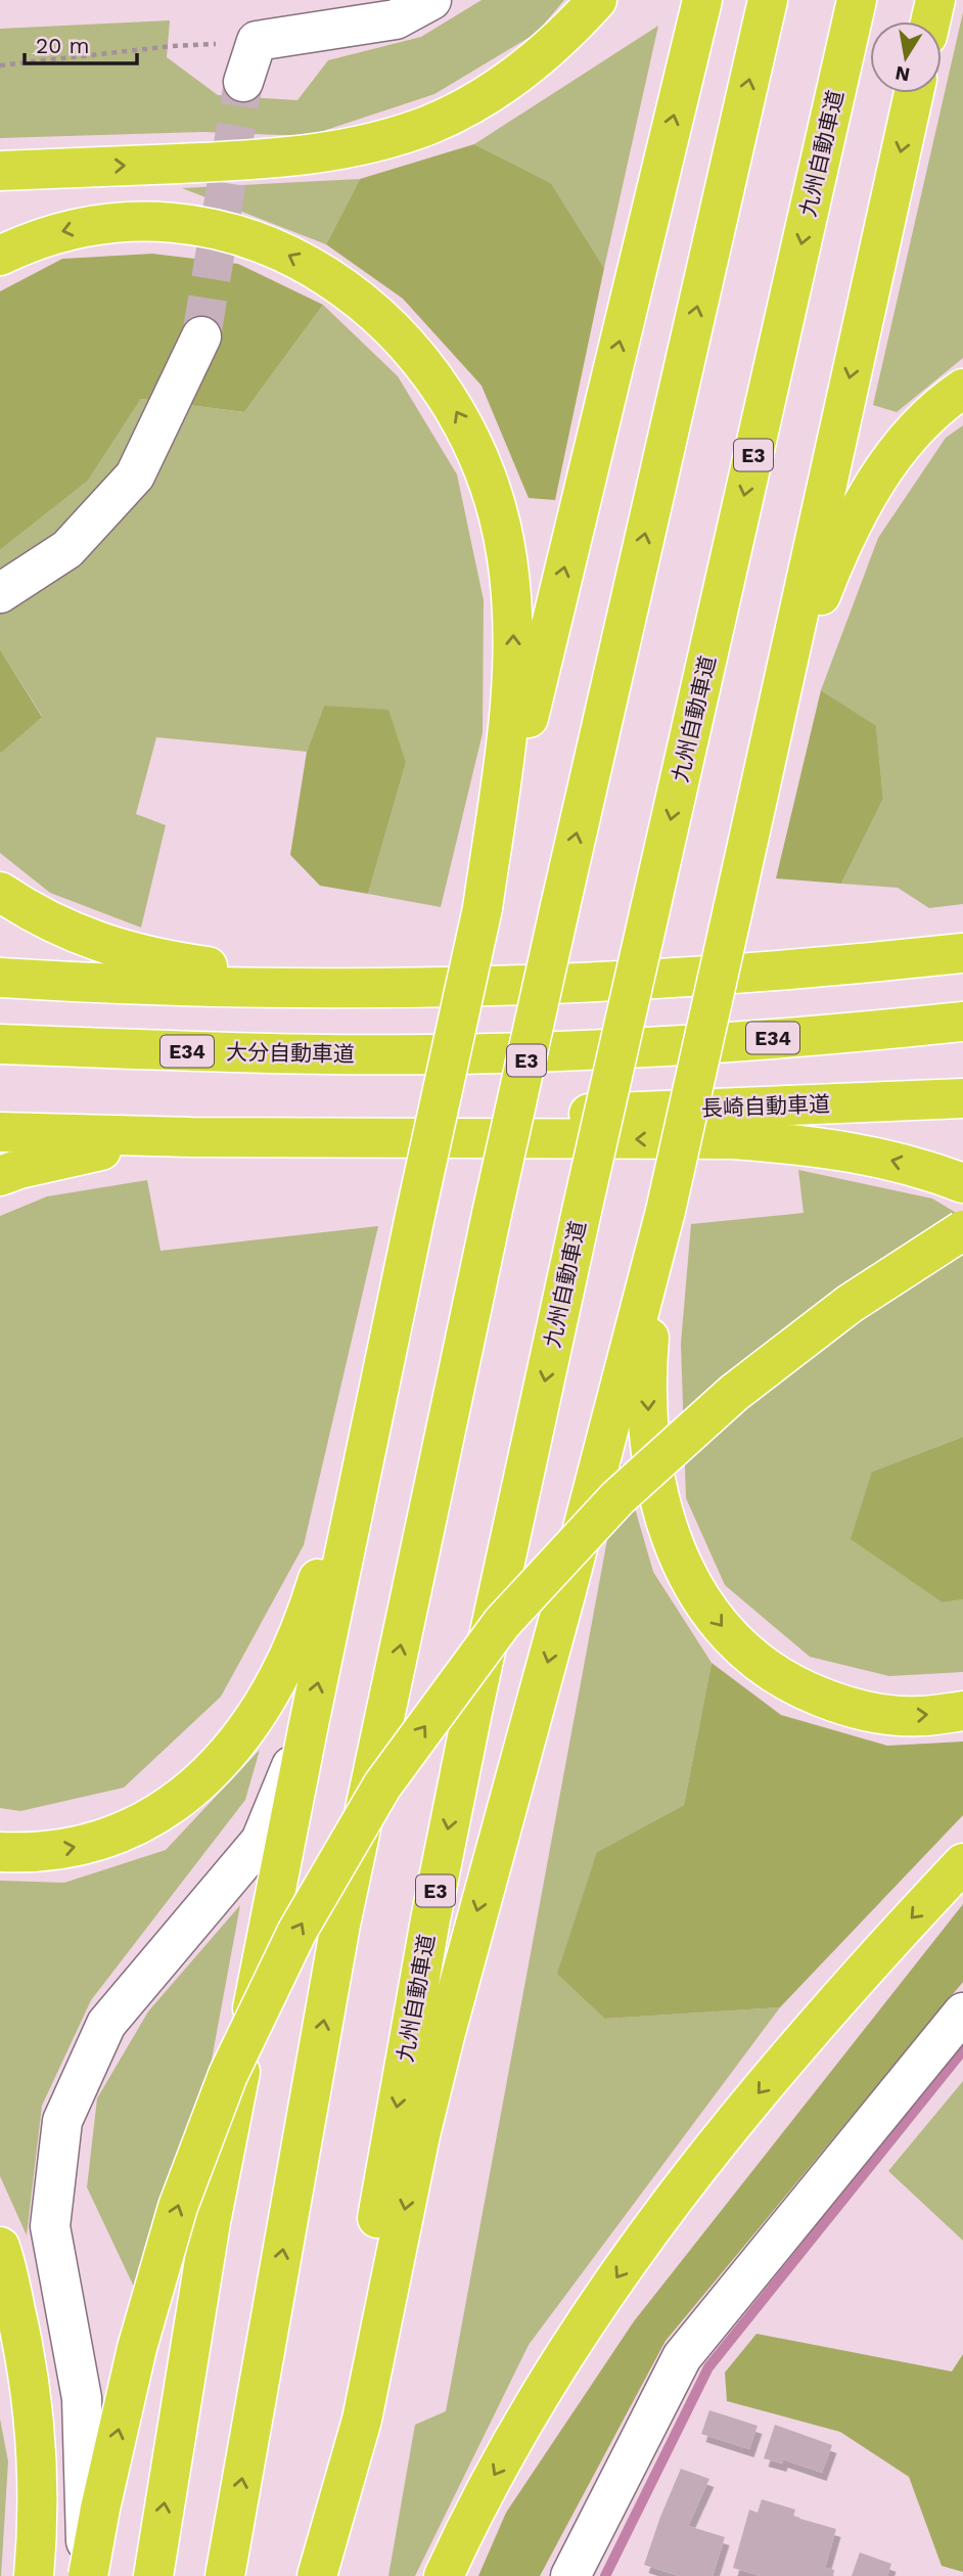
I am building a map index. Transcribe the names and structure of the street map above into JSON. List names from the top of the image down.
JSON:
{
  "streets": {
    "highway": [
      "九州自動車道",
      "E3",
      "E34",
      "大分自動車道",
      "長崎自動車道"
    ]
  },
  "scale_bar": "20 m",
  "north": "bottom"
}
